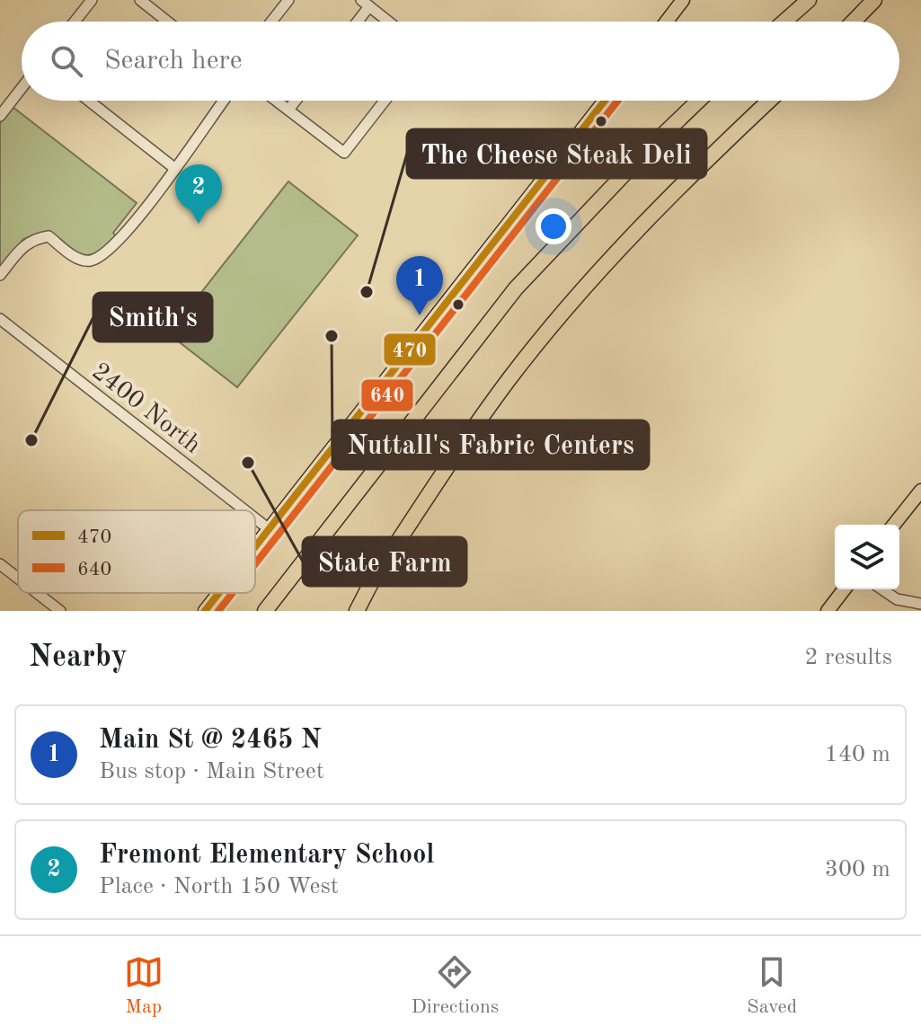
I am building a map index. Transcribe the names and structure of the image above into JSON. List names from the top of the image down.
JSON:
{
  "streets": {
    "street": ["2400 North"]
  },
  "places": [
    "The Cheese Steak Deli",
    "Nuttall's Fabric Centers",
    "Smith's",
    "State Farm"
  ],
  "lines": ["transit line 470", "transit line 640"],
  "legend": ["470", "640"],
  "page": {
    "search": "Search here",
    "pins": ["2", "1"],
    "heading": ["Nearby", "2 results"],
    "list": [
      {
        "mark": "1",
        "name": "Main St @ 2465 N",
        "note": "Bus stop · Main Street",
        "value": "140 m"
      },
      {
        "mark": "2",
        "name": "Fremont Elementary School",
        "note": "Place · North 150 West",
        "value": "300 m"
      }
    ],
    "nav": ["Map", "Directions", "Saved"]
  }
}
